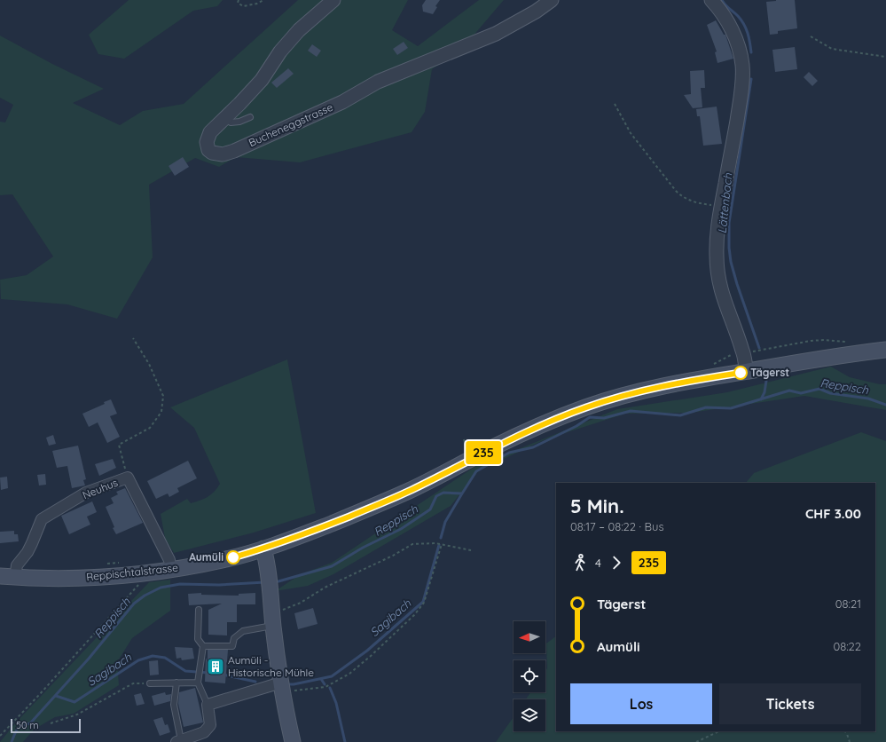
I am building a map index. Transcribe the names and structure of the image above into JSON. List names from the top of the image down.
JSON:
{
  "streets": {
    "main road": ["Reppischtalstrasse"],
    "street": ["Bucheneggstrasse", "Neuhus"]
  },
  "crossings": [
    ["Neuhus", "Reppischtalstrasse"]
  ],
  "water": ["Lättenbach", "Reppisch", "Sagibach"],
  "places": {
    "other": ["Tägerst", "Aumüli"],
    "building": ["Aumüli - Historische Mühle"]
  },
  "lines": ["bus line 235"],
  "scale_bar": "50 m",
  "north": "left",
  "page": {
    "on_map": "235",
    "heading": ["5 Min.", "08:17 – 08:22 · Bus", "CHF 3.00"],
    "legs": ["4", "235"],
    "list": [
      {
        "name": "Tägerst",
        "value": "08:21"
      },
      {
        "name": "Aumüli",
        "value": "08:22"
      }
    ],
    "buttons": ["Los", "Tickets"],
    "scale": "50 m"
  }
}
